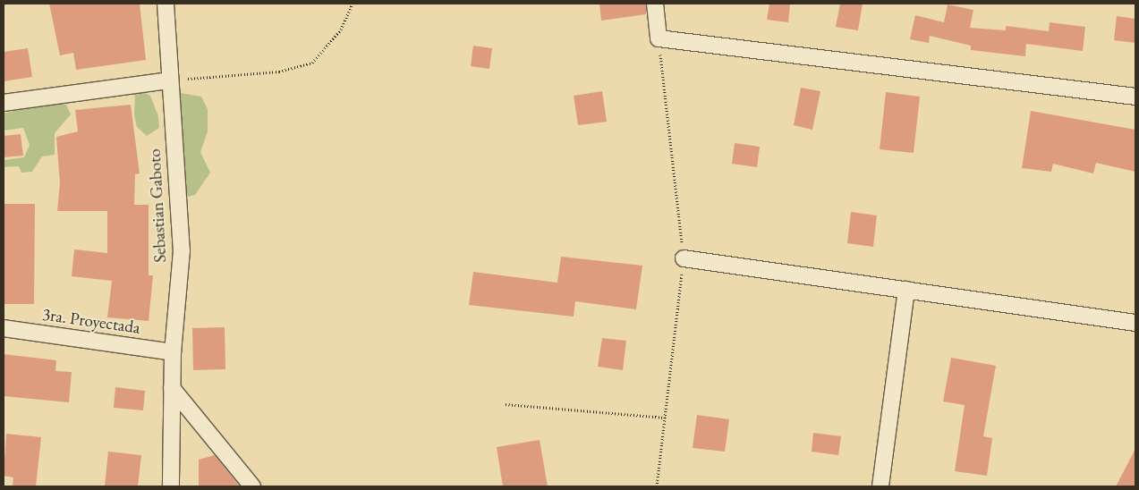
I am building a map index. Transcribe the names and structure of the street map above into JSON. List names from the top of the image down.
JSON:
{
  "streets": {
    "street": ["Sebastian Gaboto", "3ra. Proyectada"]
  },
  "crossings": [
    ["Sebastian Gaboto", "3ra. Proyectada"]
  ]
}
